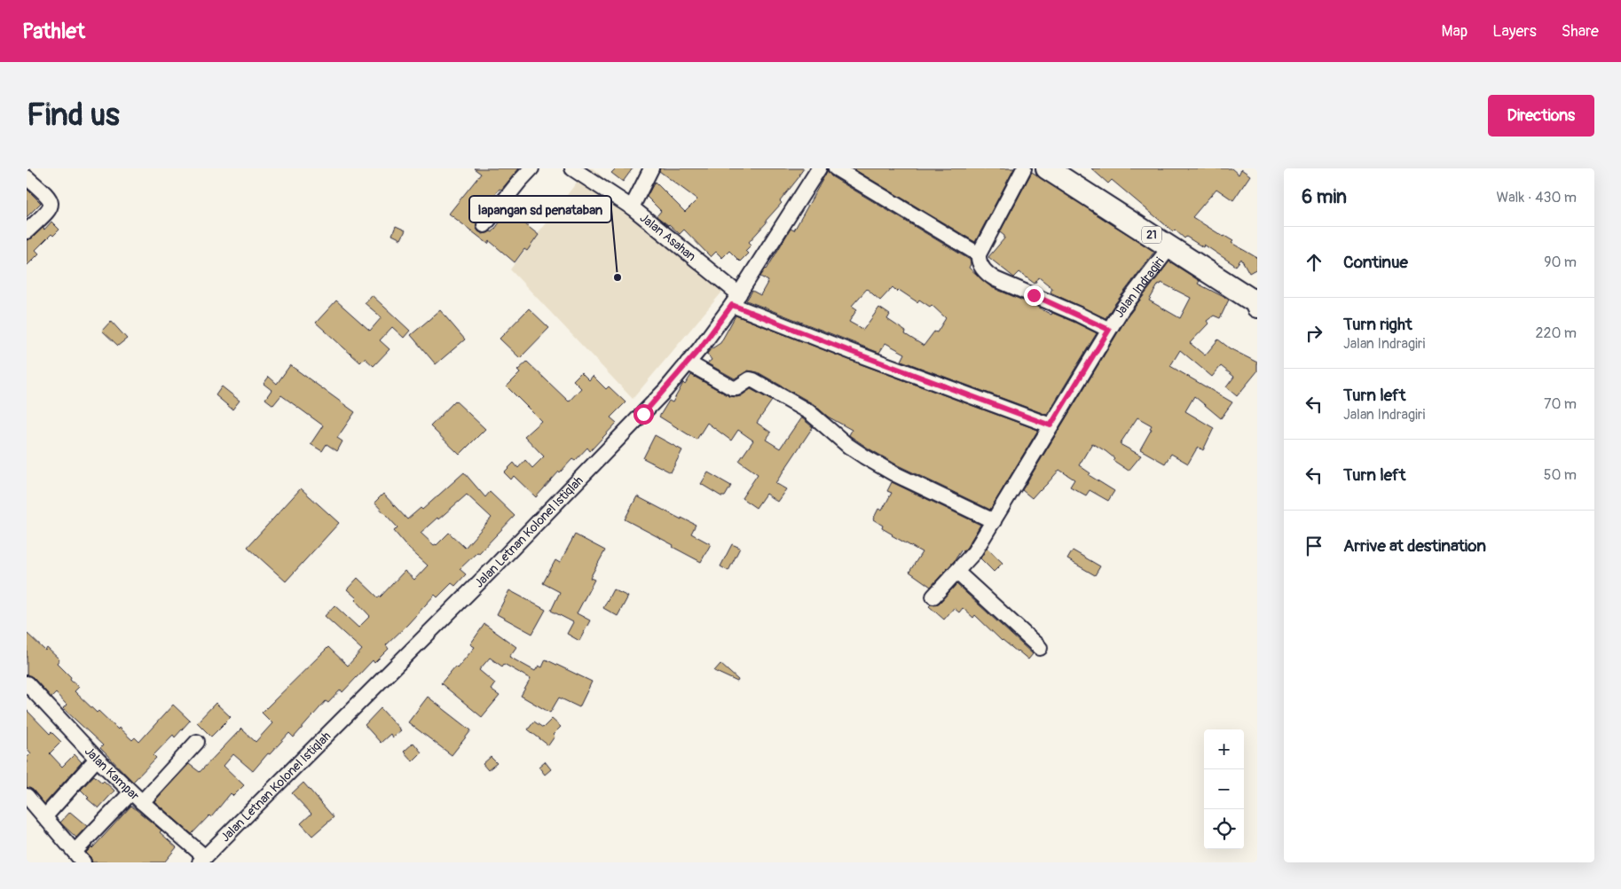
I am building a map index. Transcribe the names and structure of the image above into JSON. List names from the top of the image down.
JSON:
{
  "streets": {
    "highway": ["21"],
    "street": [
      "Jalan Asahan",
      "Jalan Indragiri",
      "Jalan Letnan Kolonel Istiqlah",
      "Jalan Kampar"
    ]
  },
  "crossings": [
    ["21", "Jalan Indragiri"],
    ["Jalan Asahan", "Jalan Letnan Kolonel Istiqlah"],
    ["Jalan Letnan Kolonel Istiqlah", "Jalan Kampar"]
  ],
  "places": ["lapangan sd penataban"],
  "page": {
    "header": "Pathlet",
    "nav": ["Map", "Layers", "Share"],
    "buttons": "Directions",
    "title": "Find us",
    "heading": ["6 min", "Walk · 430 m"],
    "list": [
      ["Continue", "90 m"],
      ["Turn right", "Jalan Indragiri", "220 m"],
      ["Turn left", "Jalan Indragiri", "70 m"],
      ["Turn left", "50 m"],
      "Arrive at destination"
    ],
    "map_buttons": ["+", "−"]
  }
}
